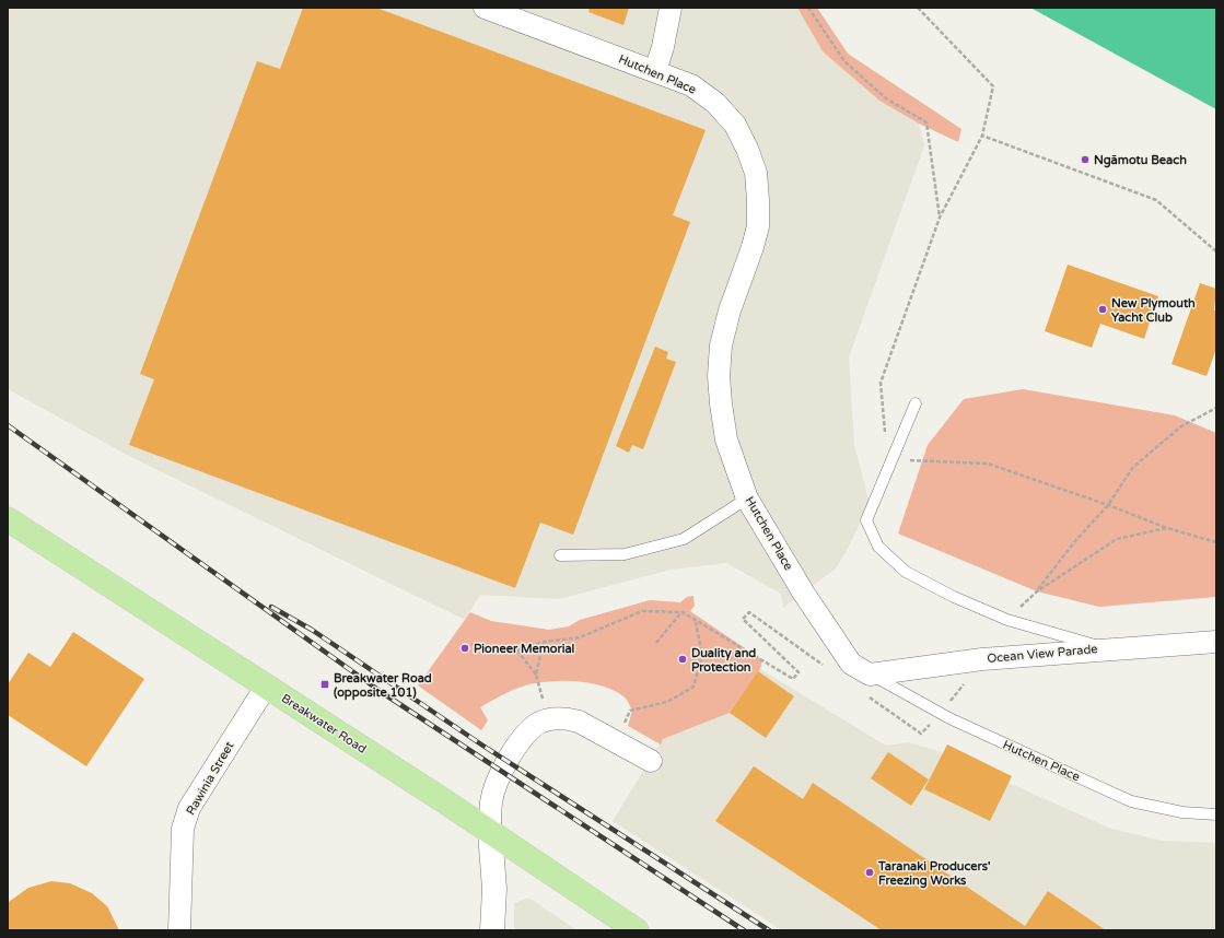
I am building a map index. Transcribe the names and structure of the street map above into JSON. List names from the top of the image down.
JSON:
{
  "streets": {
    "highway": ["Breakwater Road"],
    "street": ["Hutchen Place", "Ocean View Parade", "Rawinia Street"]
  },
  "crossings": [
    ["Hutchen Place", "Ocean View Parade"],
    ["Breakwater Road", "Rawinia Street"]
  ],
  "places": {
    "other": [
      "Ngāmotu Beach",
      "New Plymouth Yacht Club",
      "Pioneer Memorial",
      "Duality and Protection",
      "Taranaki Producers' Freezing Works"
    ],
    "transit": ["Breakwater Road (opposite 101)"]
  }
}
